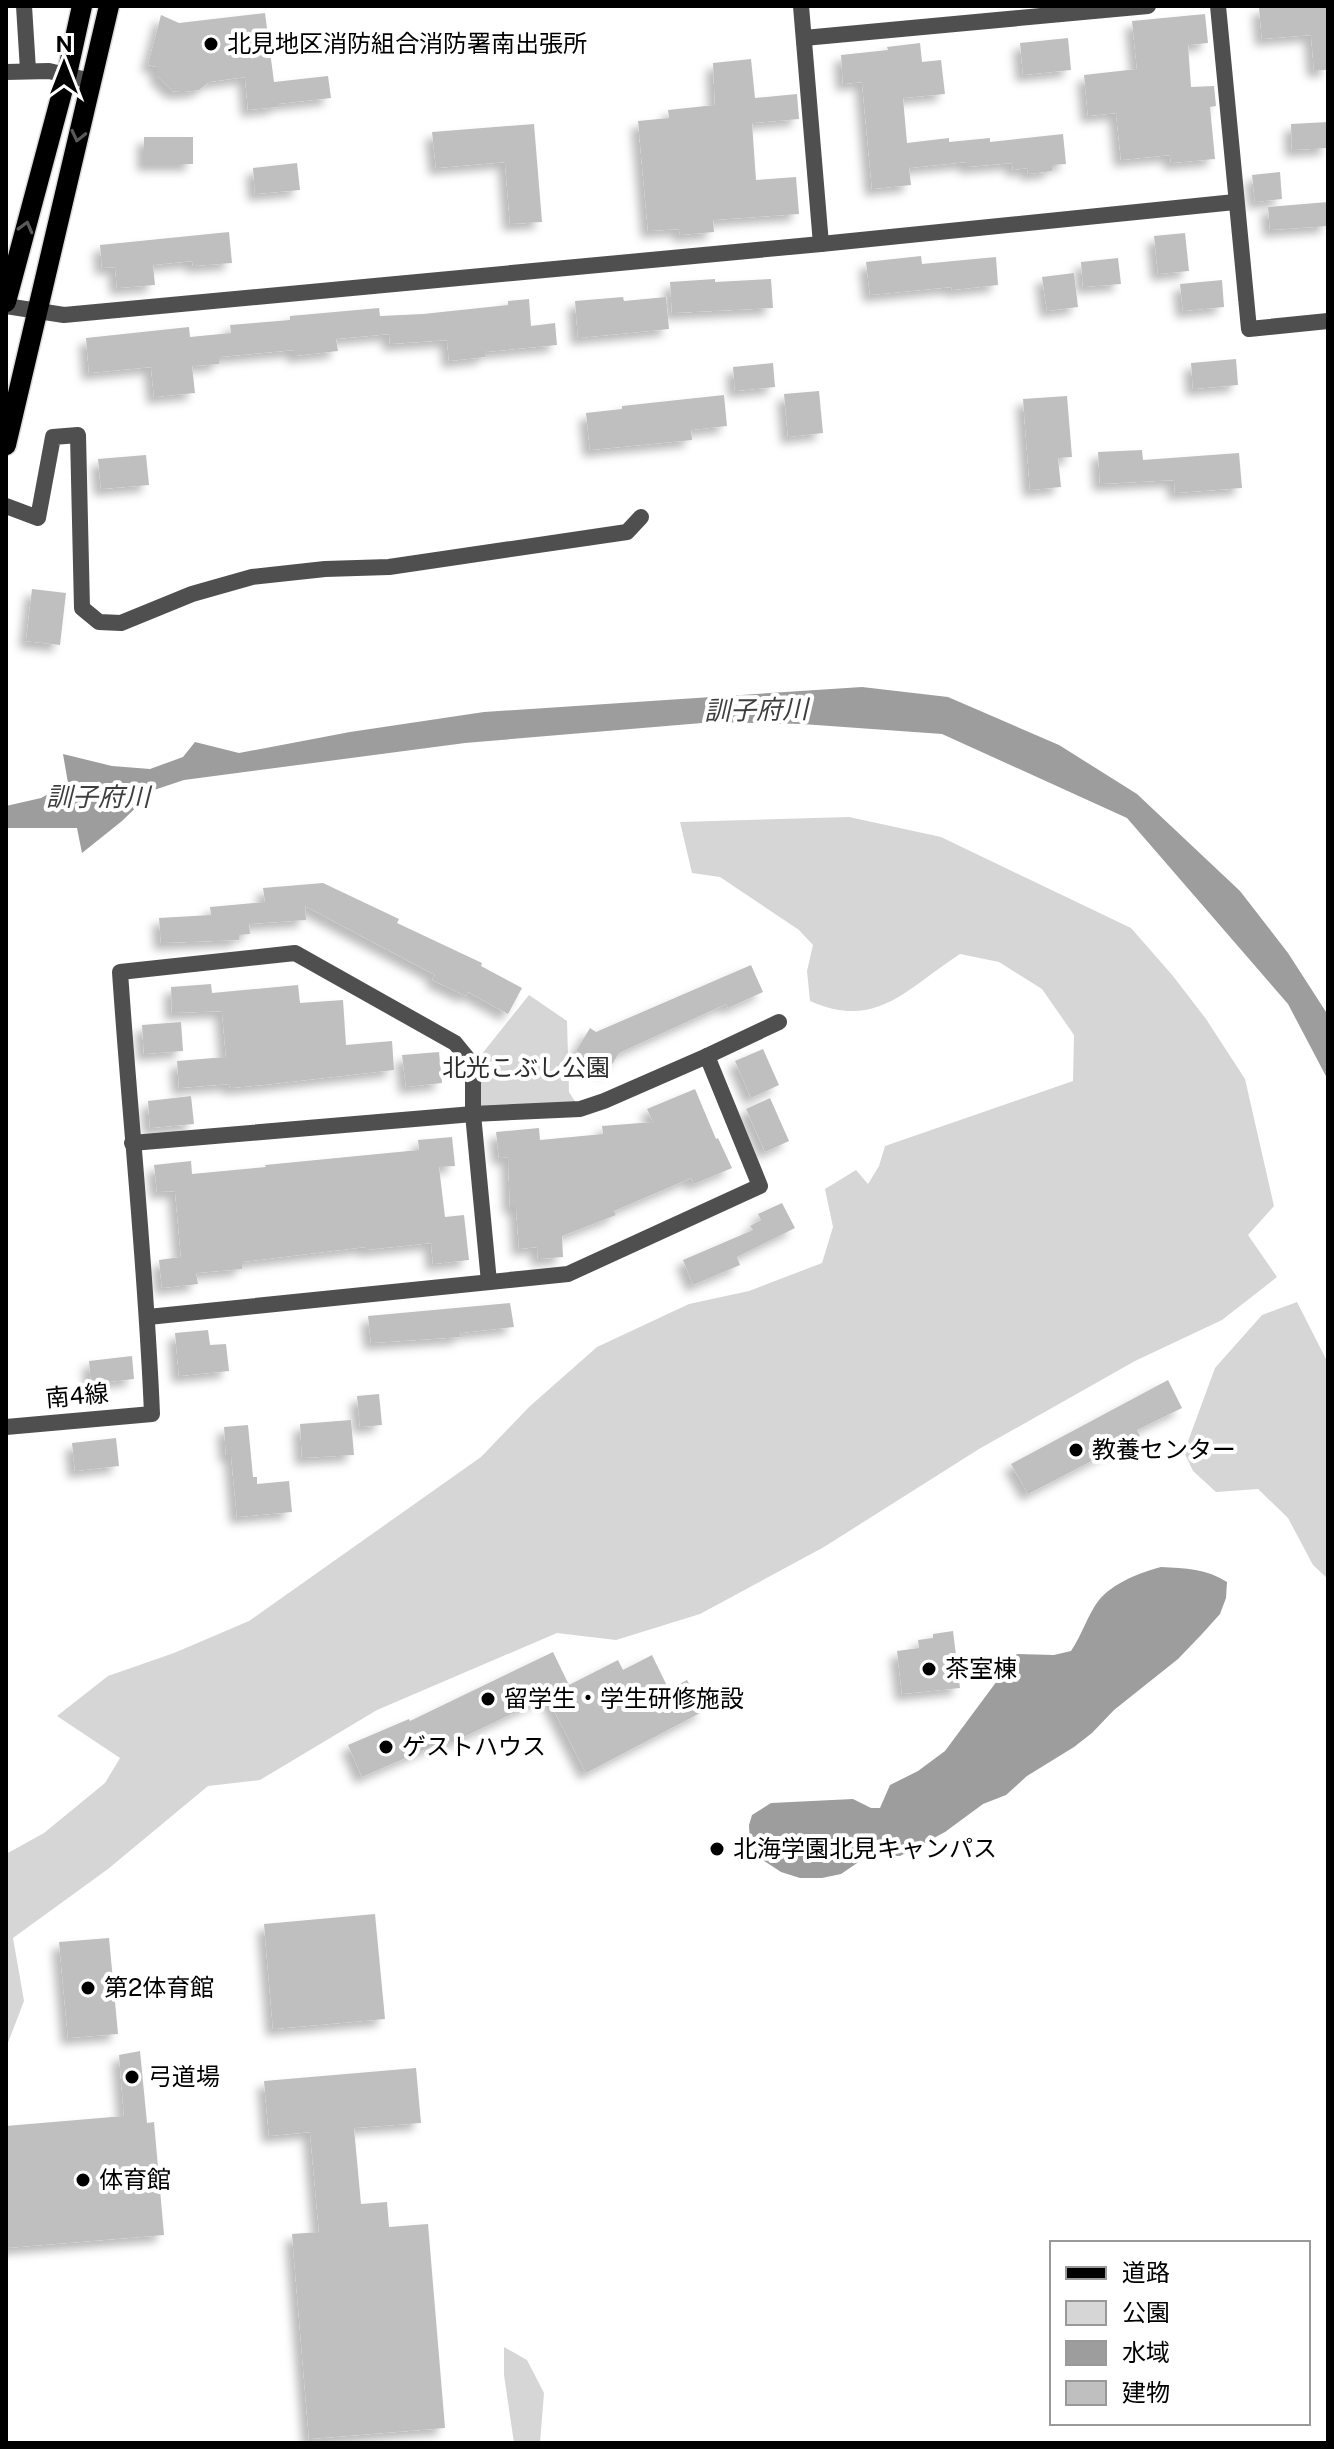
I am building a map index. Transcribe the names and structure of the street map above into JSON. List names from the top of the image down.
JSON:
{
  "streets": {
    "street": ["南4線"]
  },
  "water": ["訓子府川"],
  "parks": ["北光こぶし公園"],
  "places": [
    "北見地区消防組合消防署南出張所",
    "教養センター",
    "茶室棟",
    "留学生・学生研修施設",
    "ゲストハウス",
    "北海学園北見キャンパス",
    "第2体育館",
    "弓道場",
    "体育館"
  ],
  "legend": [
    "道路",
    "公園",
    "水域",
    "建物"
  ],
  "north": "top"
}
